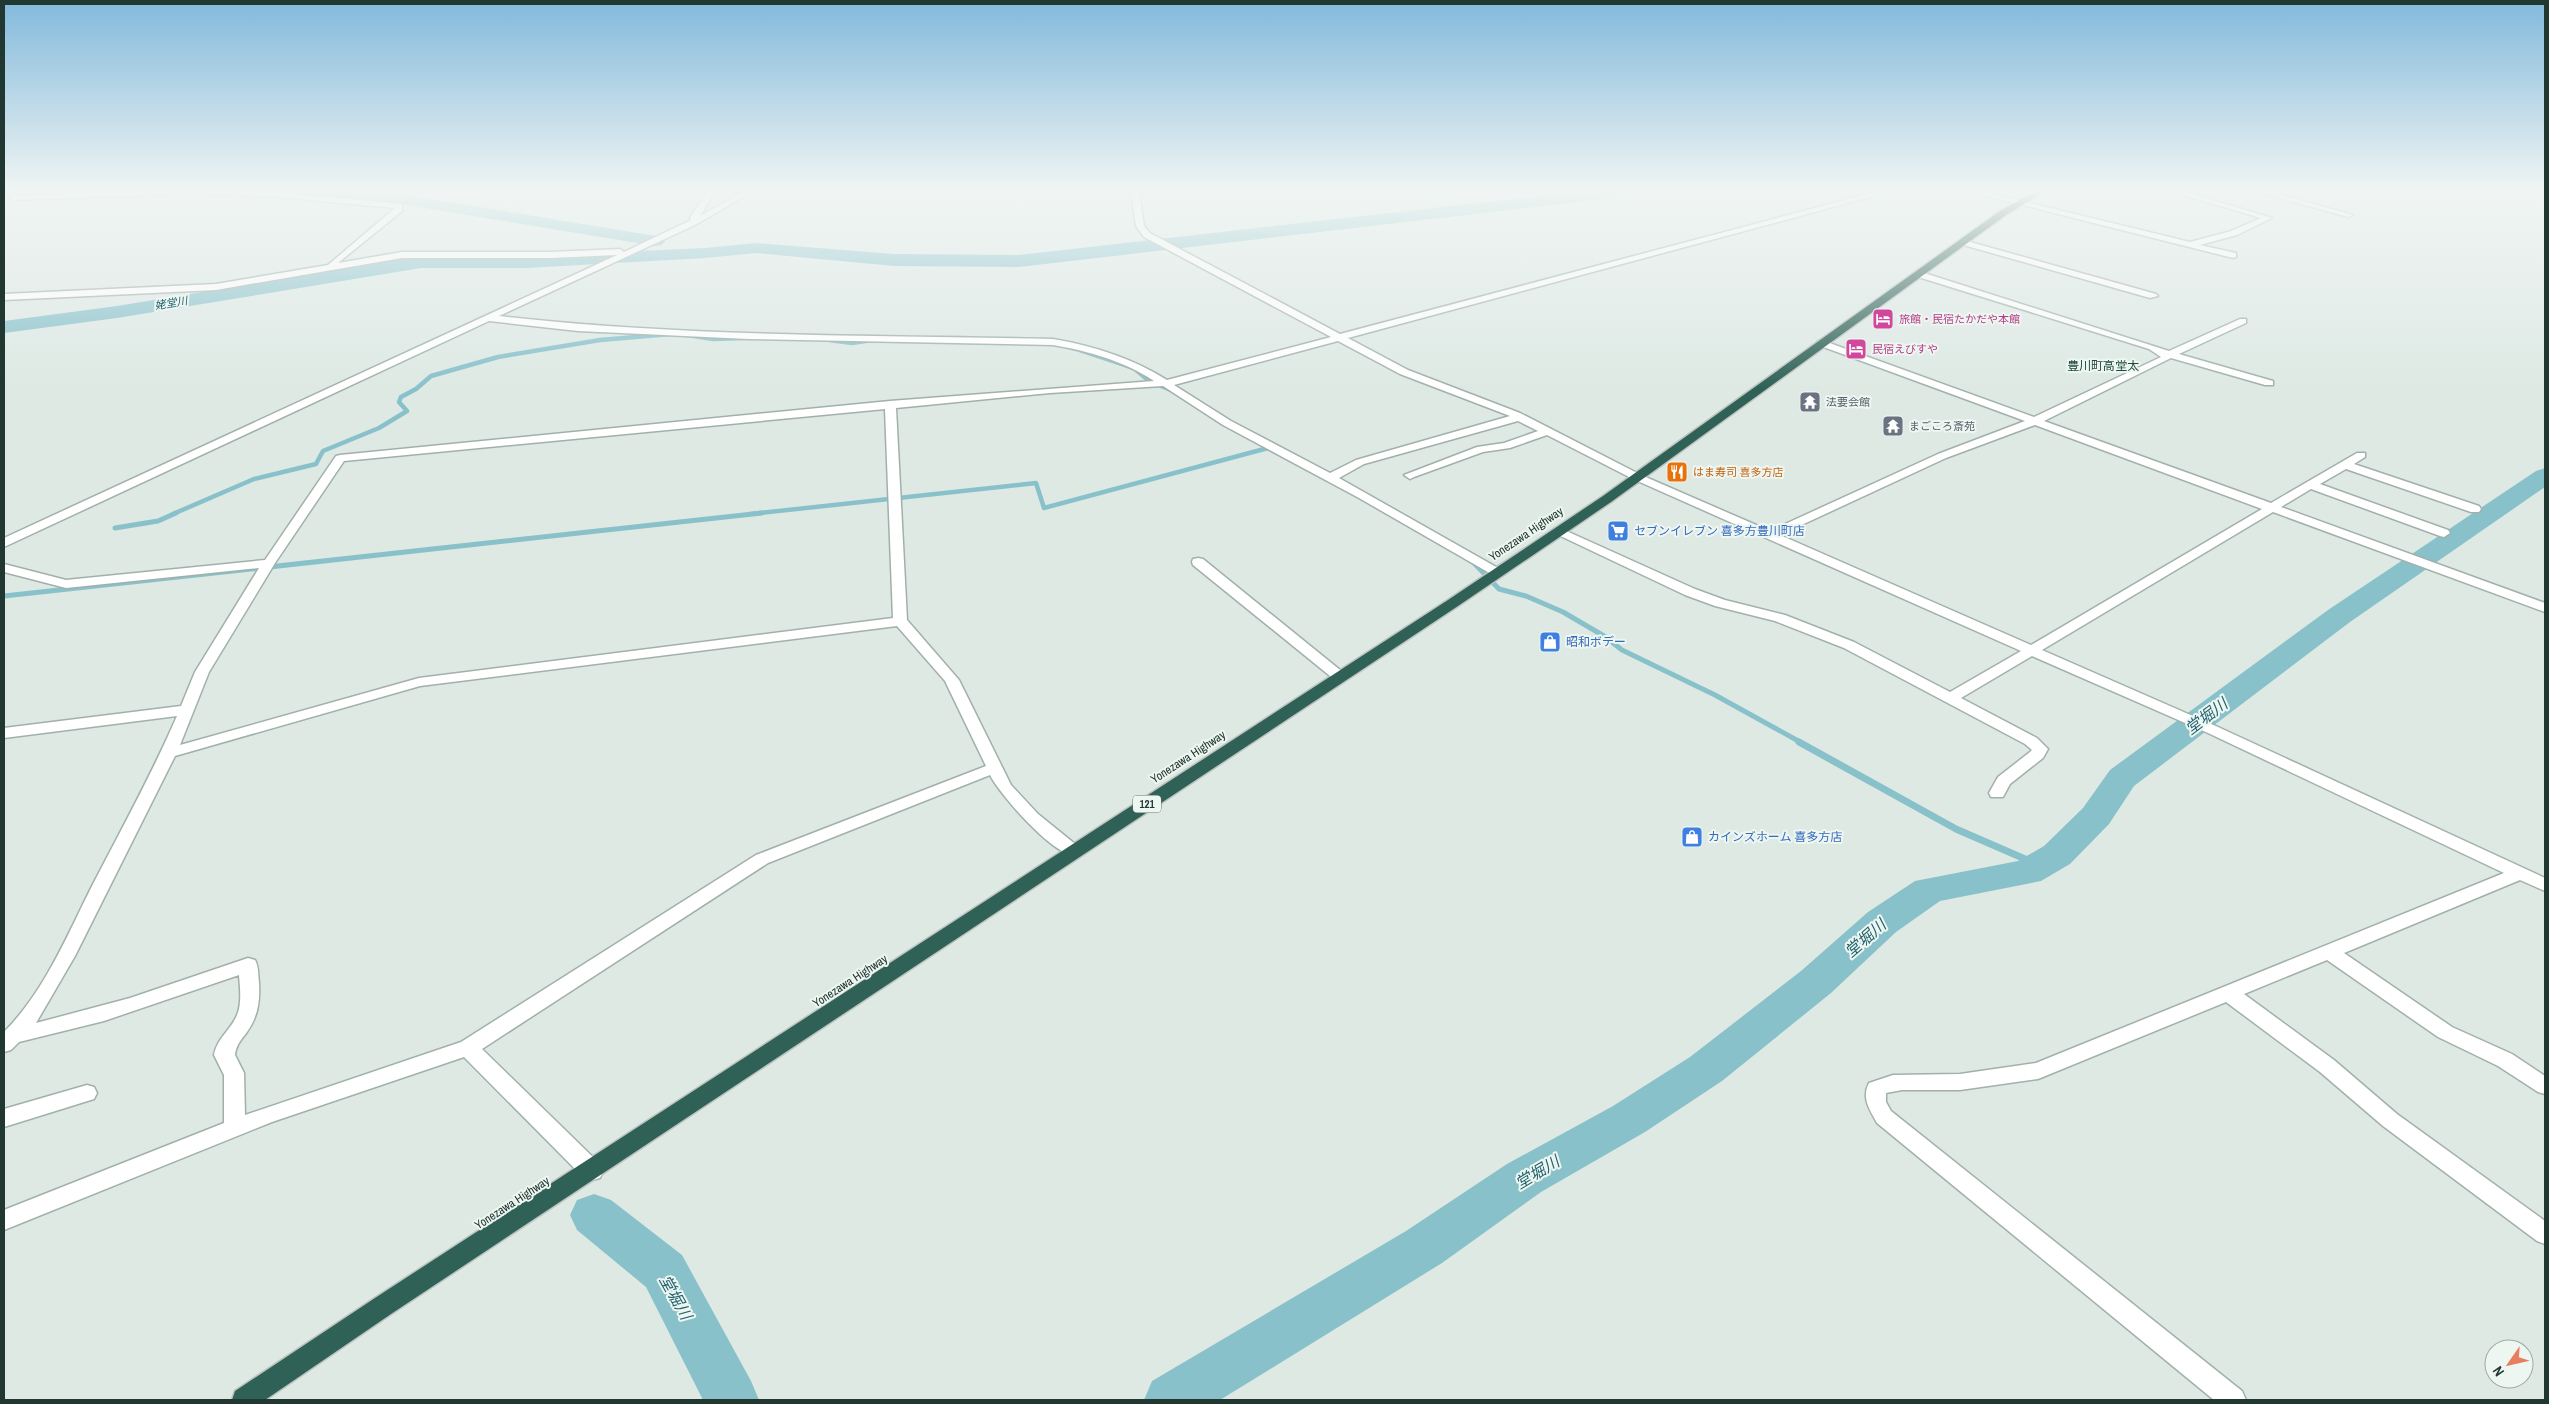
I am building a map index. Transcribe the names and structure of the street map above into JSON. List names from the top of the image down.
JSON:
{
  "streets": {
    "highway": ["Yonezawa Highway", "121"]
  },
  "districts": ["豊川町高堂太"],
  "water": ["姥堂川", "堂堀川"],
  "places": {
    "hotel": ["旅館・民宿たかだや本館", "民宿えびすや"],
    "temple": ["法要会館", "まごころ斎苑"],
    "restaurant": ["はま寿司 喜多方店"],
    "supermarket": ["セブンイレブン 喜多方豊川町店"],
    "shop": ["昭和ボデー", "カインズホーム 喜多方店"]
  },
  "north": "bottom left"
}
